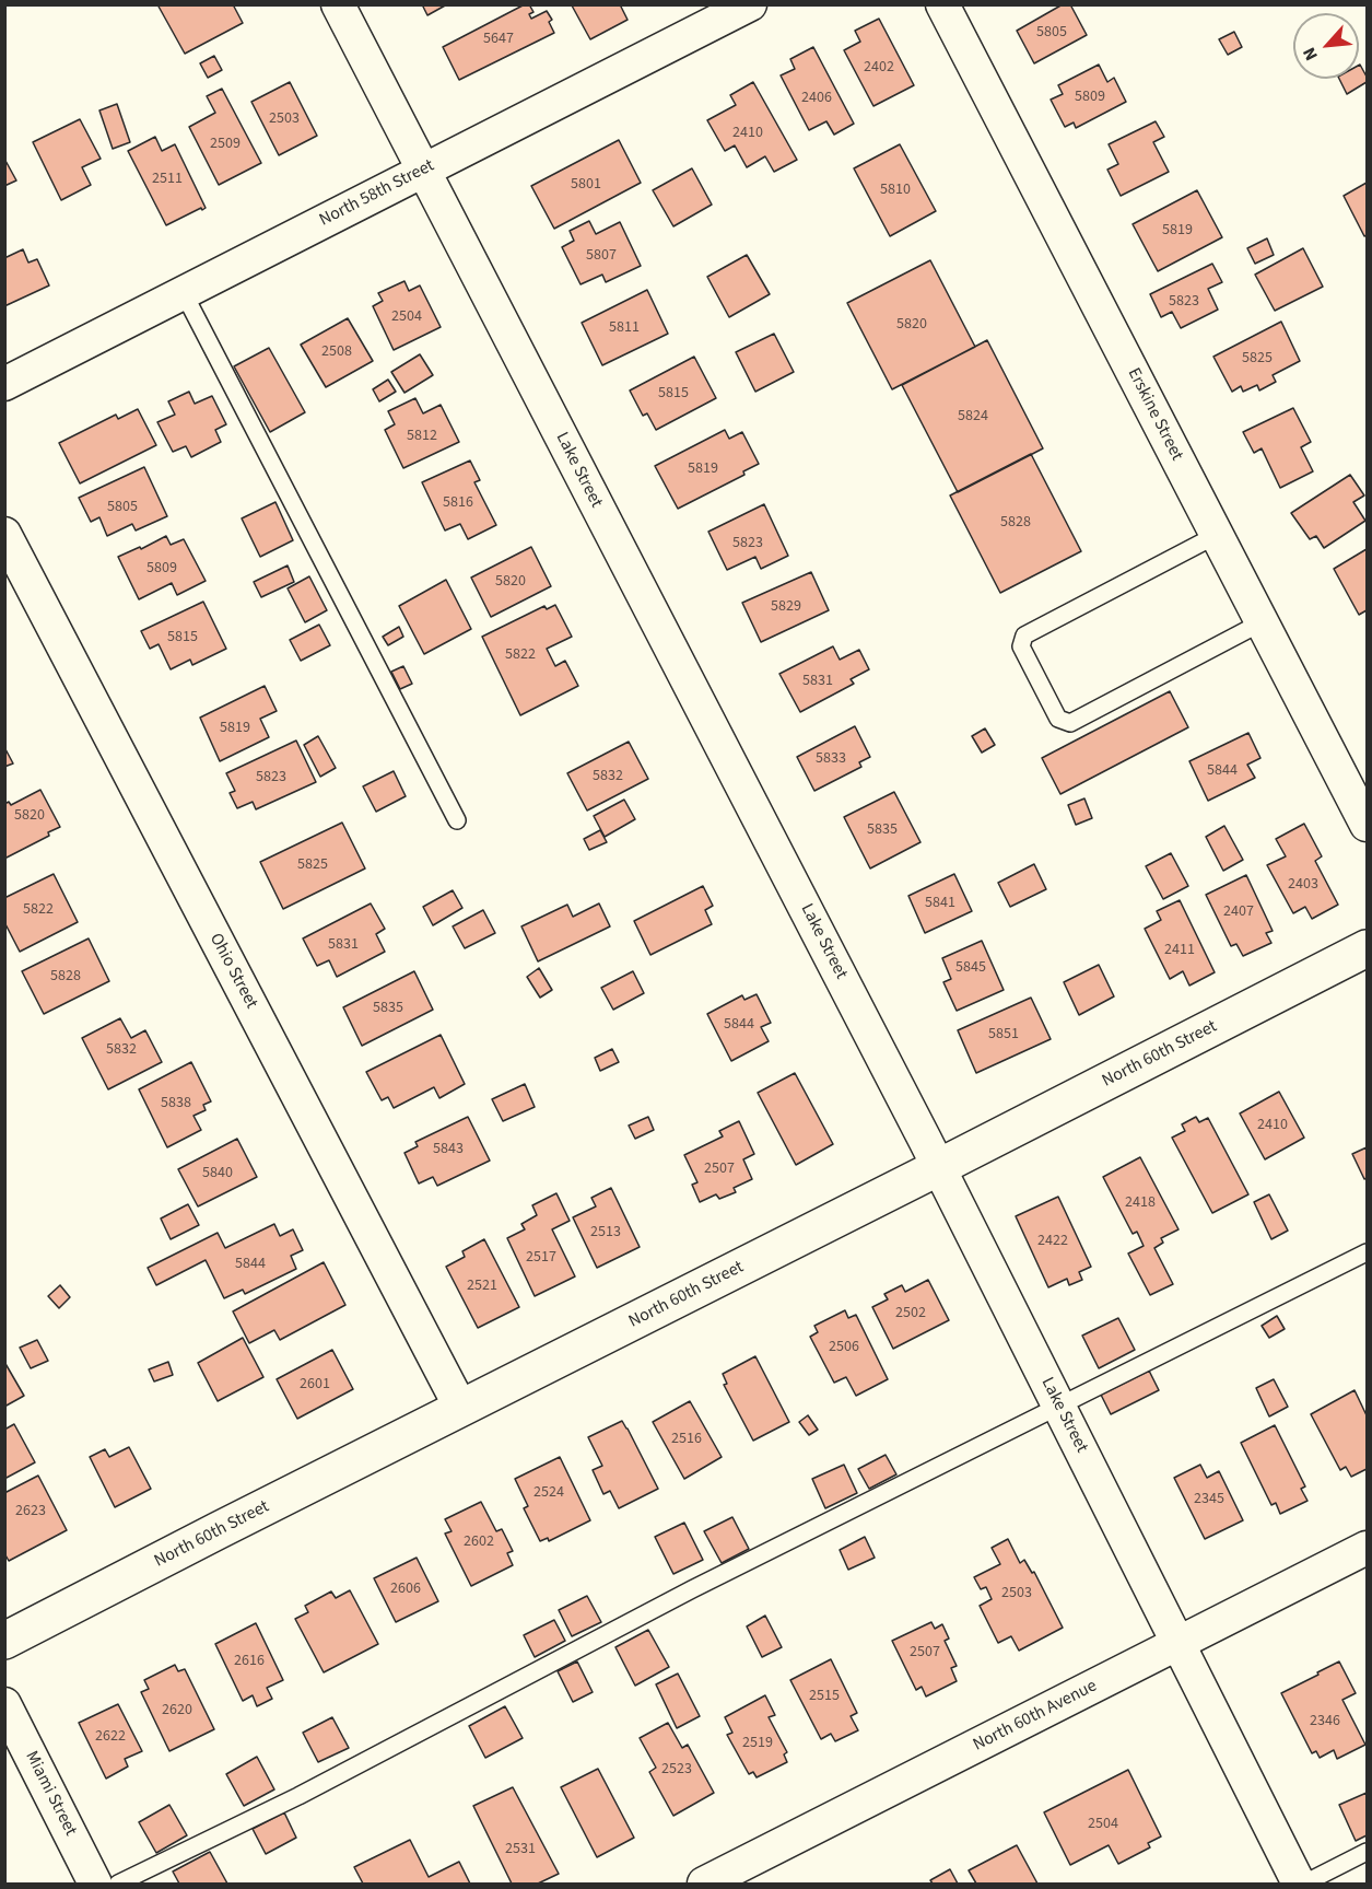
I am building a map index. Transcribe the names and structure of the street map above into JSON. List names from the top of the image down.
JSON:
{
  "streets": {
    "street": [
      "North 58th Street",
      "Erskine Street",
      "Lake Street",
      "Ohio Street",
      "North 60th Street",
      "North 60th Avenue",
      "Miami Street"
    ]
  },
  "crossings": [
    ["North 58th Street", "Lake Street"],
    ["Lake Street", "North 60th Street"],
    ["Lake Street", "North 60th Avenue"],
    ["Ohio Street", "North 60th Street"]
  ],
  "house_numbers": [
    "5805",
    "5647",
    "2402",
    "5809",
    "2406",
    "2503",
    "2410",
    "2509",
    "2511",
    "5801",
    "5810",
    "5819",
    "5807",
    "5823",
    "2504",
    "5820",
    "5811",
    "2508",
    "5825",
    "5815",
    "5824",
    "5812",
    "5819",
    "5816",
    "5805",
    "5828",
    "5823",
    "5809",
    "5820",
    "5829",
    "5815",
    "5822",
    "5831",
    "5819",
    "5833",
    "5844",
    "5832",
    "5823",
    "5820",
    "5835",
    "5825",
    "2403",
    "5841",
    "5822",
    "2407",
    "5831",
    "2411",
    "5845",
    "5828",
    "5835",
    "5844",
    "5851",
    "5832",
    "5838",
    "2410",
    "5843",
    "2507",
    "5840",
    "2418",
    "2513",
    "2422",
    "2517",
    "5844",
    "2521",
    "2502",
    "2506",
    "2601",
    "2516",
    "2524",
    "2345",
    "2623",
    "2602",
    "2606",
    "2503",
    "2507",
    "2616",
    "2515",
    "2620",
    "2346",
    "2622",
    "2519",
    "2523",
    "2504",
    "2531"
  ],
  "north": "bottom left"
}
